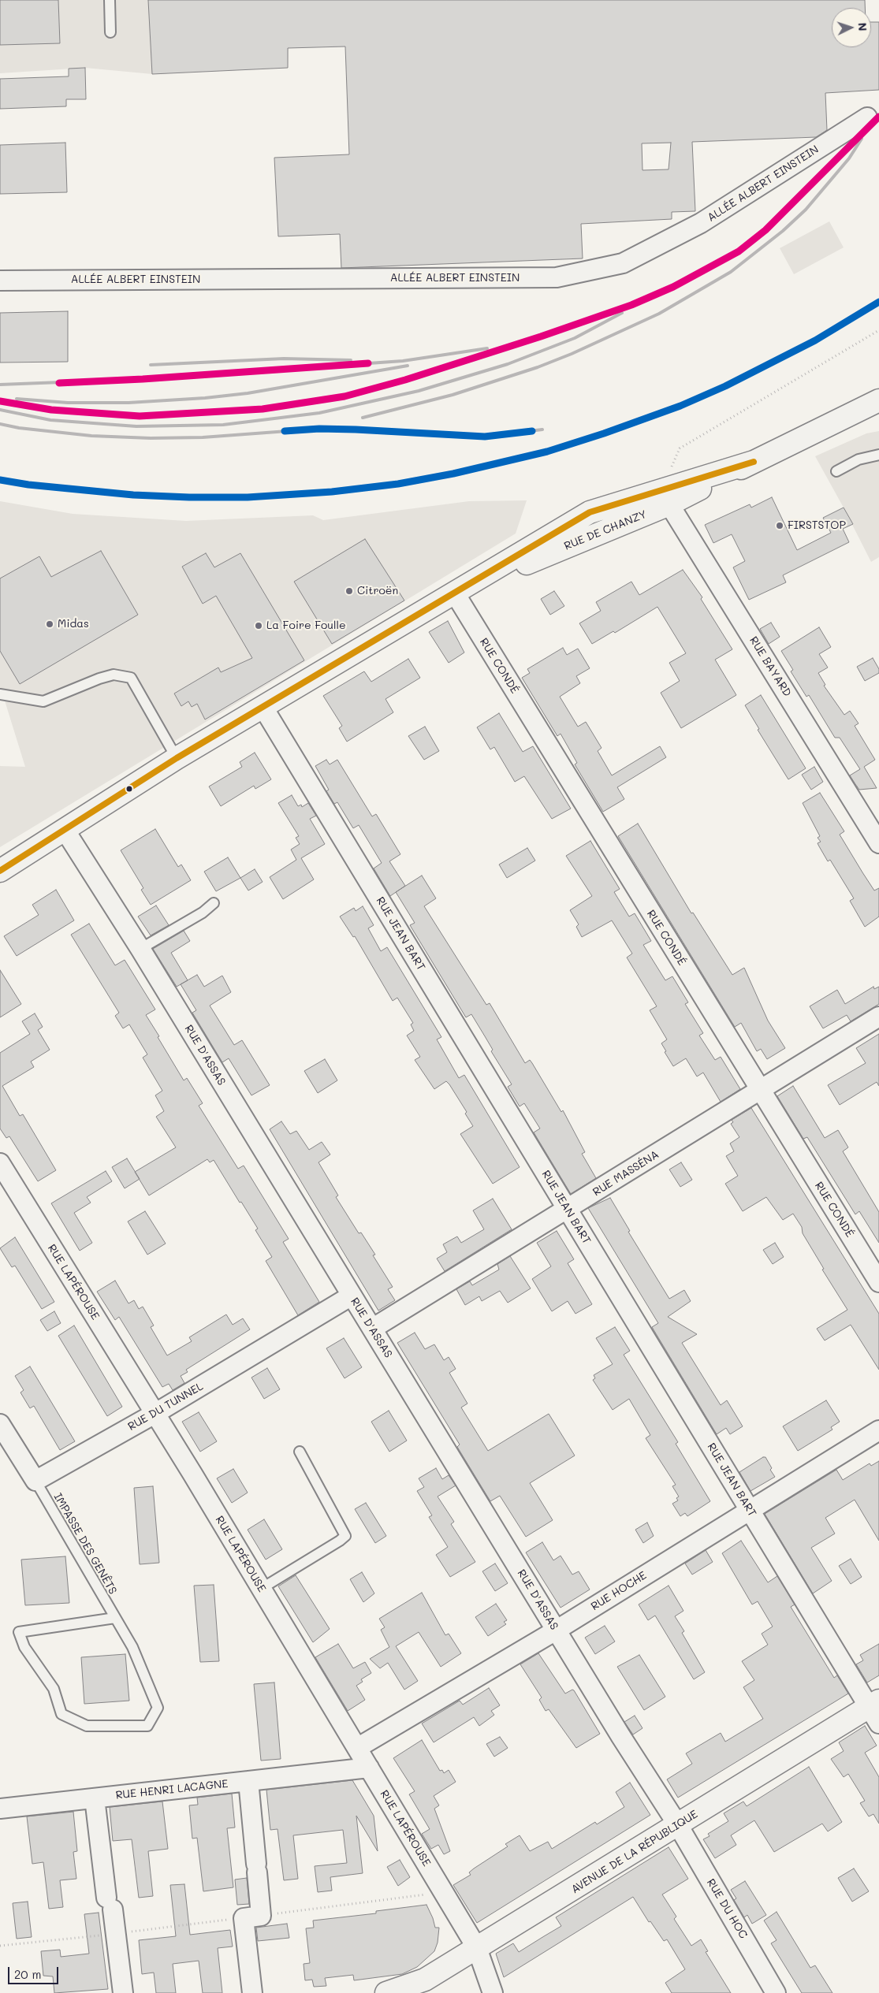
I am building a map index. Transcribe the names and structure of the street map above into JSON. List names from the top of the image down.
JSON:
{
  "streets": {
    "main road": ["RUE DE CHANZY", "AVENUE DE LA RÉPUBLIQUE"],
    "street": [
      "ALLÉE ALBERT EINSTEIN",
      "RUE CONDÉ",
      "RUE BAYARD",
      "RUE JEAN BART",
      "RUE D'ASSAS",
      "RUE MASSÉNA",
      "RUE LAPÉROUSE",
      "RUE DU TUNNEL",
      "RUE HOCHE",
      "RUE HENRI LACAGNE",
      "RUE DU HOC"
    ],
    "lane": ["IMPASSE DES GENÊTS"]
  },
  "crossings": [
    ["RUE DE CHANZY", "RUE CONDÉ"],
    ["RUE DE CHANZY", "RUE BAYARD"],
    ["RUE DE CHANZY", "RUE JEAN BART"],
    ["RUE DE CHANZY", "RUE D'ASSAS"],
    ["RUE CONDÉ", "RUE MASSÉNA"],
    ["RUE JEAN BART", "RUE MASSÉNA"],
    ["RUE JEAN BART", "RUE HOCHE"],
    ["RUE JEAN BART", "AVENUE DE LA RÉPUBLIQUE"],
    ["RUE D'ASSAS", "RUE MASSÉNA"],
    ["RUE D'ASSAS", "RUE DU TUNNEL"],
    ["RUE D'ASSAS", "RUE HOCHE"],
    ["RUE D'ASSAS", "AVENUE DE LA RÉPUBLIQUE"],
    ["RUE D'ASSAS", "RUE DU HOC"],
    ["RUE LAPÉROUSE", "RUE DU TUNNEL"],
    ["RUE LAPÉROUSE", "RUE HOCHE"],
    ["RUE LAPÉROUSE", "RUE HENRI LACAGNE"],
    ["RUE LAPÉROUSE", "AVENUE DE LA RÉPUBLIQUE"],
    ["RUE DU TUNNEL", "IMPASSE DES GENÊTS"],
    ["AVENUE DE LA RÉPUBLIQUE", "RUE DU HOC"]
  ],
  "places": [
    "FIRSTSTOP",
    "Citroën",
    "Midas",
    "La Foire Foulle"
  ],
  "scale_bar": "20 m",
  "north": "right"
}
